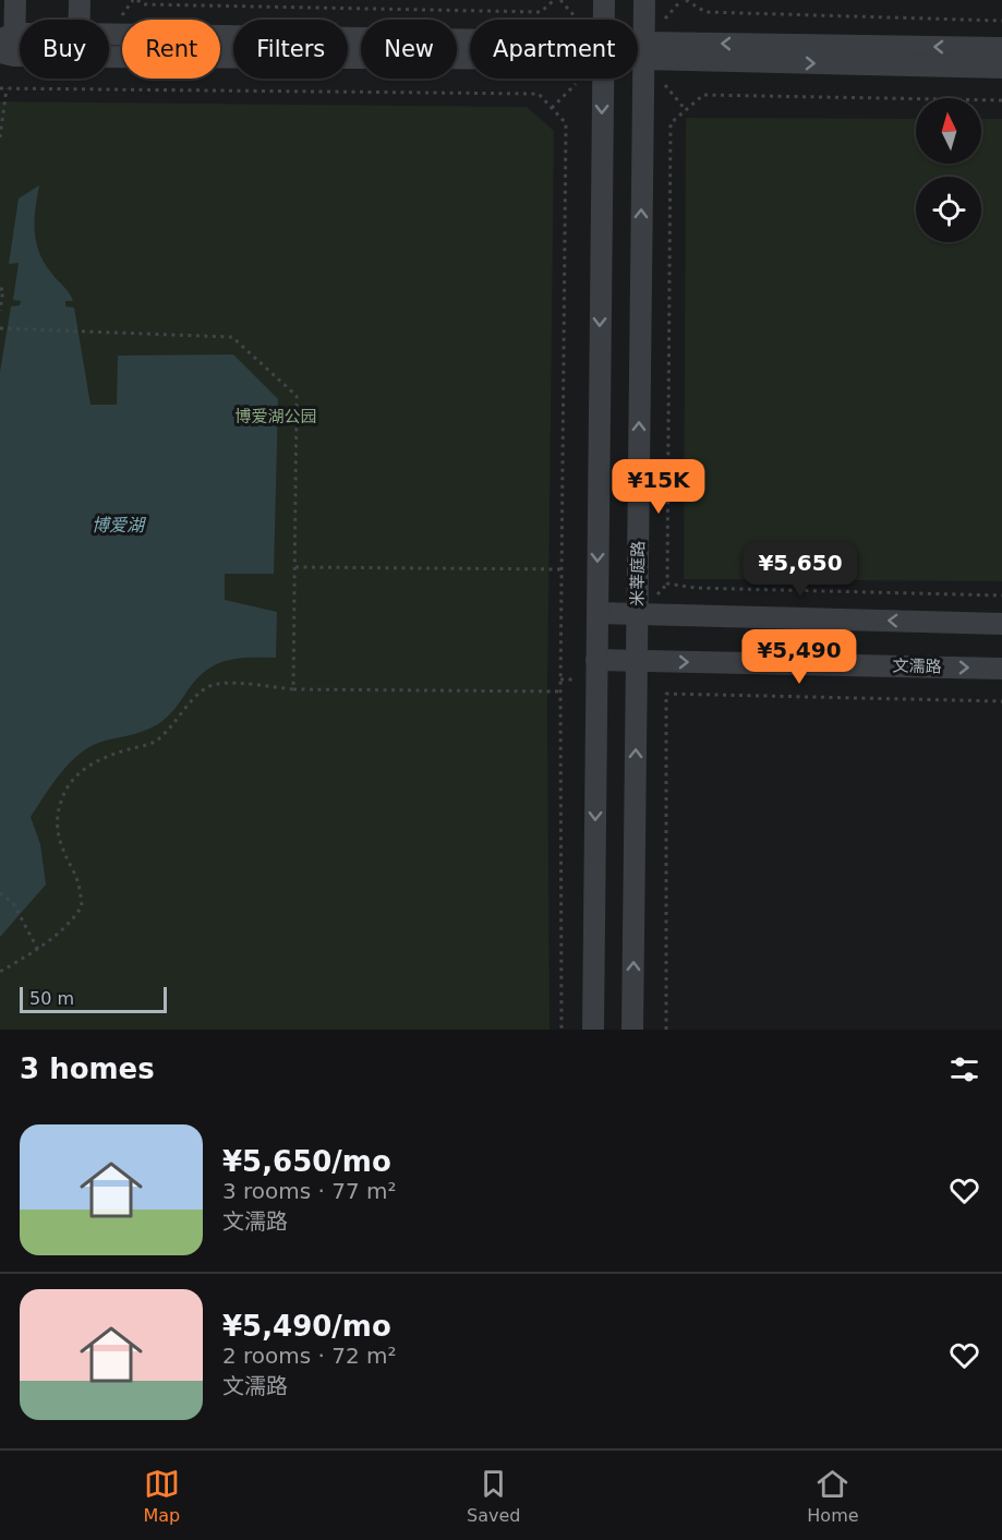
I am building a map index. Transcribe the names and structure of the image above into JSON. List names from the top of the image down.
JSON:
{
  "streets": {
    "street": ["米莘庭路", "文濡路"]
  },
  "crossings": [
    ["米莘庭路", "文濡路"]
  ],
  "water": ["博爱湖"],
  "parks": ["博爱湖公园"],
  "scale_bar": "50 m",
  "north": "top",
  "page": {
    "chip": [
      "Buy",
      "Rent",
      "Filters",
      "New",
      "Apartment"
    ],
    "price": ["¥15K", "¥5,650", "¥5,490"],
    "scale": "50 m",
    "heading": "3 homes",
    "list": [
      {
        "name": "¥5,650/mo",
        "note": "3 rooms · 77 m² · 文濡路"
      },
      {
        "name": "¥5,490/mo",
        "note": "2 rooms · 72 m² · 文濡路"
      }
    ],
    "tabs": ["Map", "Saved", "Home"]
  }
}
